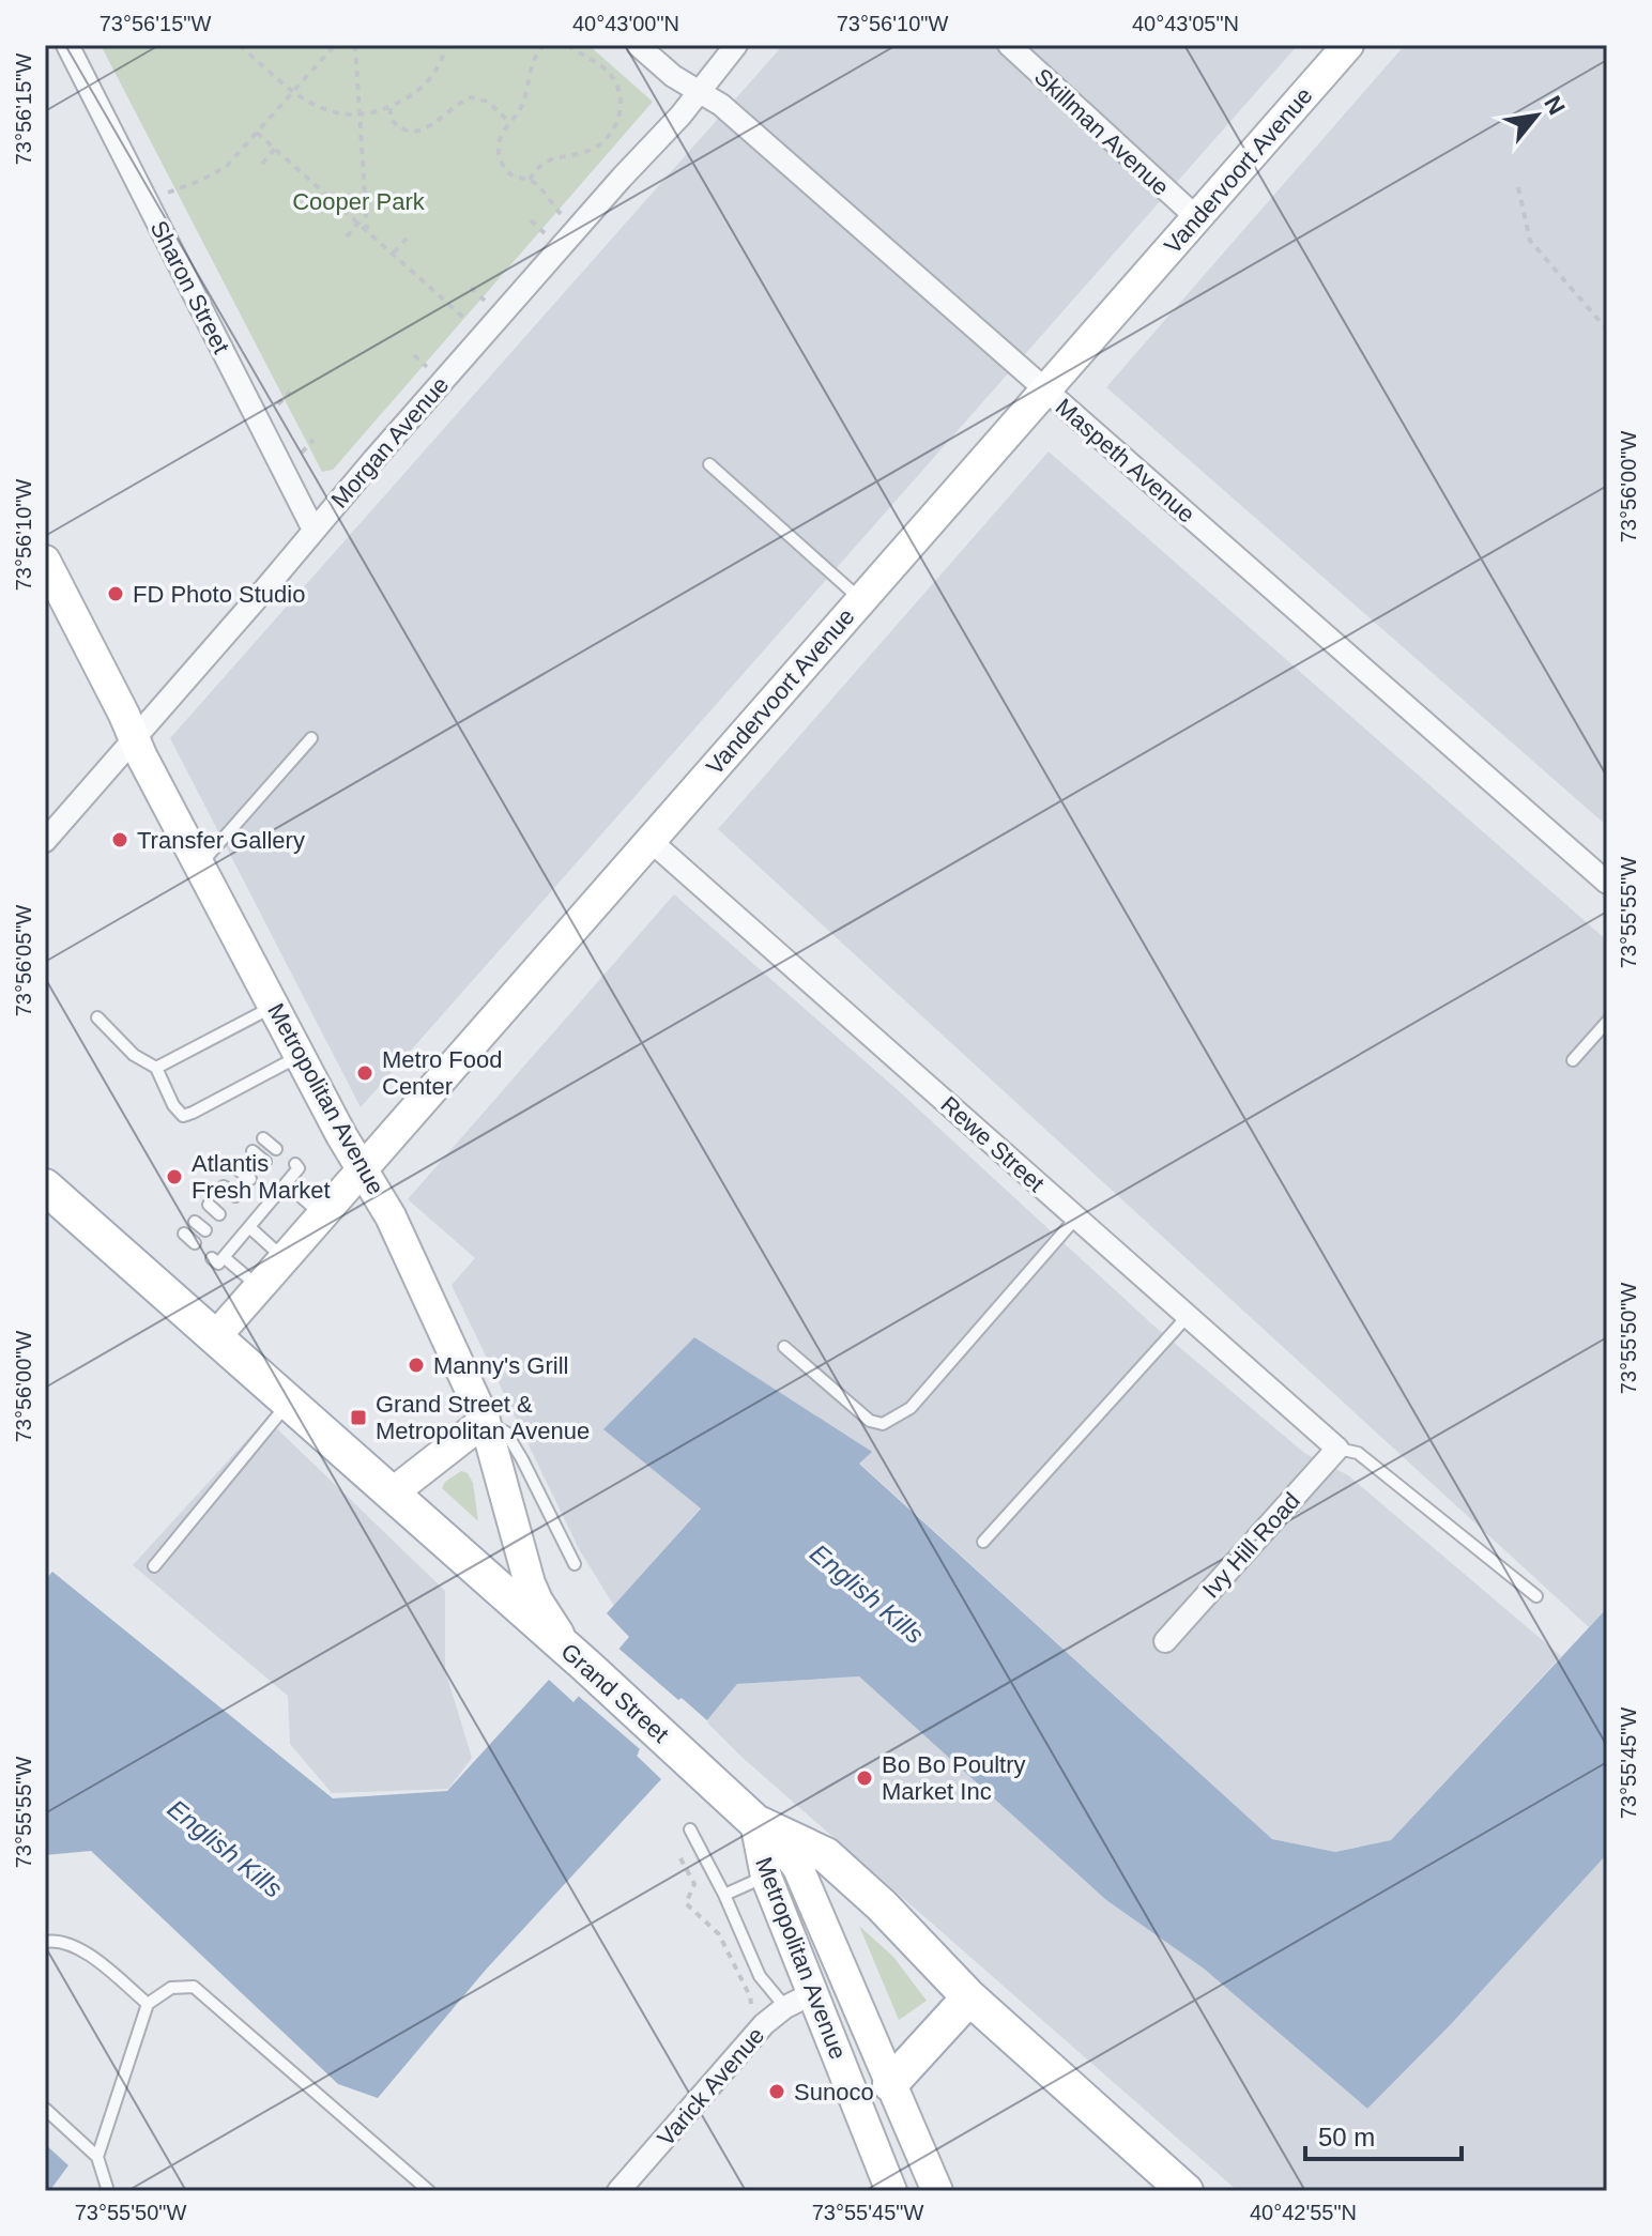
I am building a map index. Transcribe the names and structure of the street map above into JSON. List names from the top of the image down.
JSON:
{
  "streets": {
    "main road": ["Vandervoort Avenue", "Metropolitan Avenue", "Grand Street"],
    "street": [
      "Skillman Avenue",
      "Sharon Street",
      "Morgan Avenue",
      "Maspeth Avenue",
      "Rewe Street",
      "Ivy Hill Road",
      "Varick Avenue"
    ]
  },
  "crossings": [
    ["Skillman Avenue", "Vandervoort Avenue"],
    ["Vandervoort Avenue", "Maspeth Avenue"],
    ["Vandervoort Avenue", "Metropolitan Avenue"],
    ["Vandervoort Avenue", "Rewe Street"],
    ["Vandervoort Avenue", "Grand Street"],
    ["Sharon Street", "Morgan Avenue"],
    ["Morgan Avenue", "Maspeth Avenue"],
    ["Morgan Avenue", "Metropolitan Avenue"],
    ["Metropolitan Avenue", "Grand Street"],
    ["Metropolitan Avenue", "Varick Avenue"],
    ["Rewe Street", "Ivy Hill Road"]
  ],
  "water": ["English Kills"],
  "parks": ["Cooper Park"],
  "places": {
    "other": [
      "FD Photo Studio",
      "Transfer Gallery",
      "Metro Food Center",
      "Atlantis Fresh Market",
      "Manny's Grill",
      "Bo Bo Poultry Market Inc",
      "Sunoco"
    ],
    "transit": ["Grand Street & Metropolitan Avenue"]
  },
  "scale_bar": "50 m",
  "north": "top right",
  "coordinates": [
    "73°56'15\"W",
    "40°43'00\"N",
    "73°56'10\"W",
    "40°43'05\"N",
    "73°56'00\"W",
    "73°55'55\"W",
    "73°56'05\"W",
    "73°55'50\"W",
    "73°55'45\"W",
    "40°42'55\"N"
  ]
}
